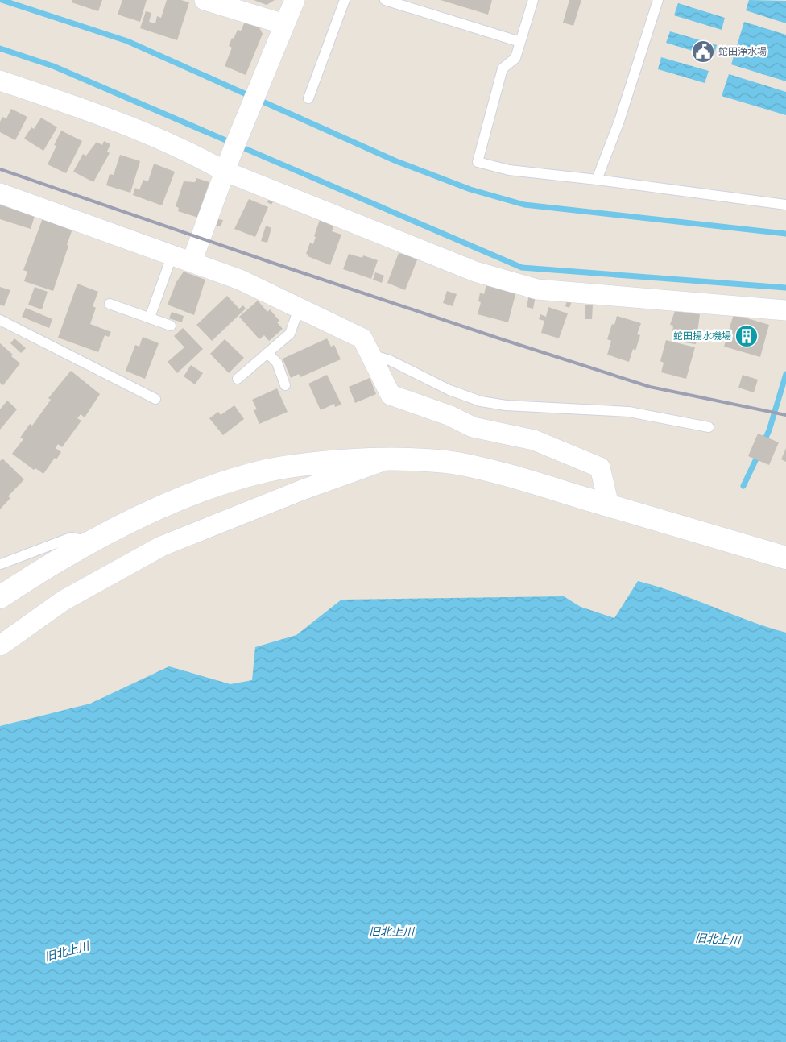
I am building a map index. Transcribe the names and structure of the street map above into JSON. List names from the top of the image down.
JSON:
{
  "water": ["旧北上川"],
  "places": {
    "public building": ["蛇田浄水場"],
    "building": ["蛇田揚水機場"]
  }
}
